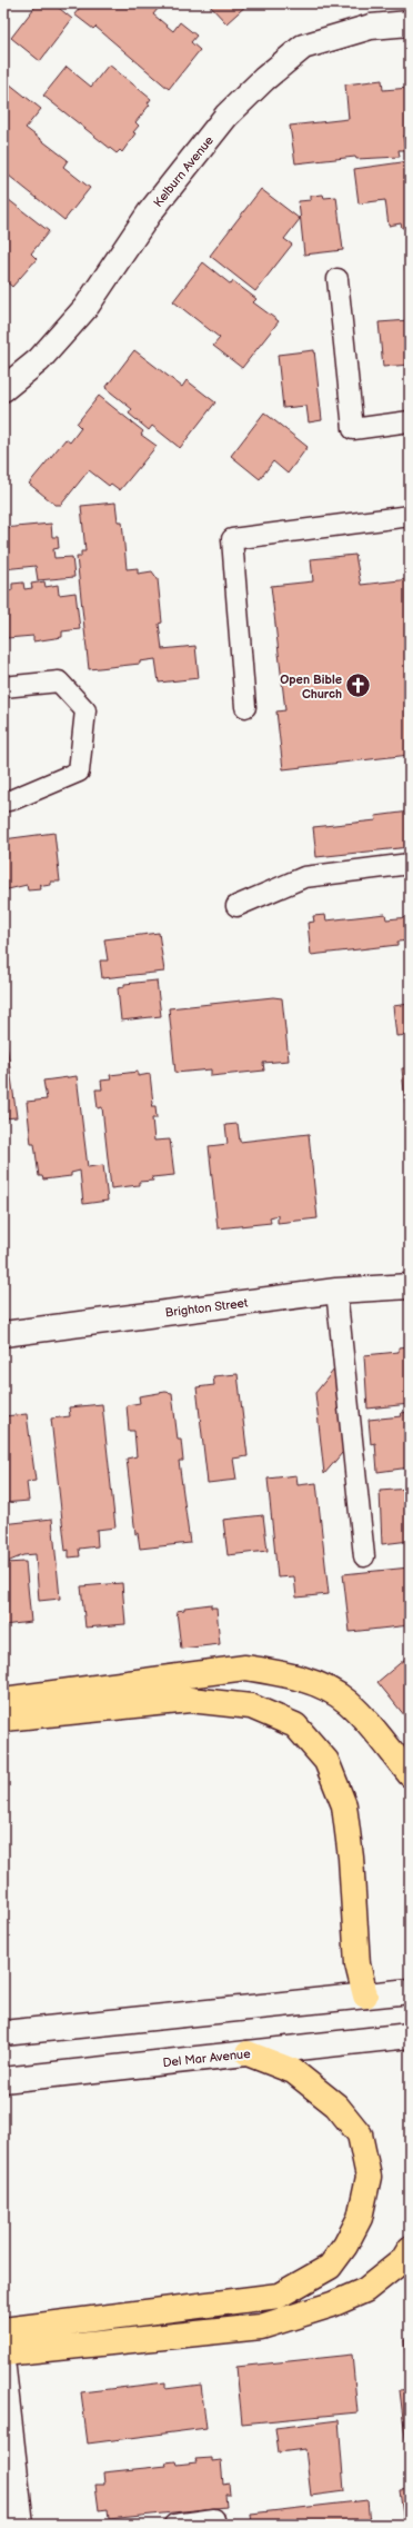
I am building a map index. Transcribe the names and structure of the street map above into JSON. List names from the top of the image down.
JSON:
{
  "streets": {
    "street": ["Kelburn Avenue", "Brighton Street", "Del Mar Avenue"]
  },
  "places": {
    "church": ["Open Bible Church"]
  }
}
